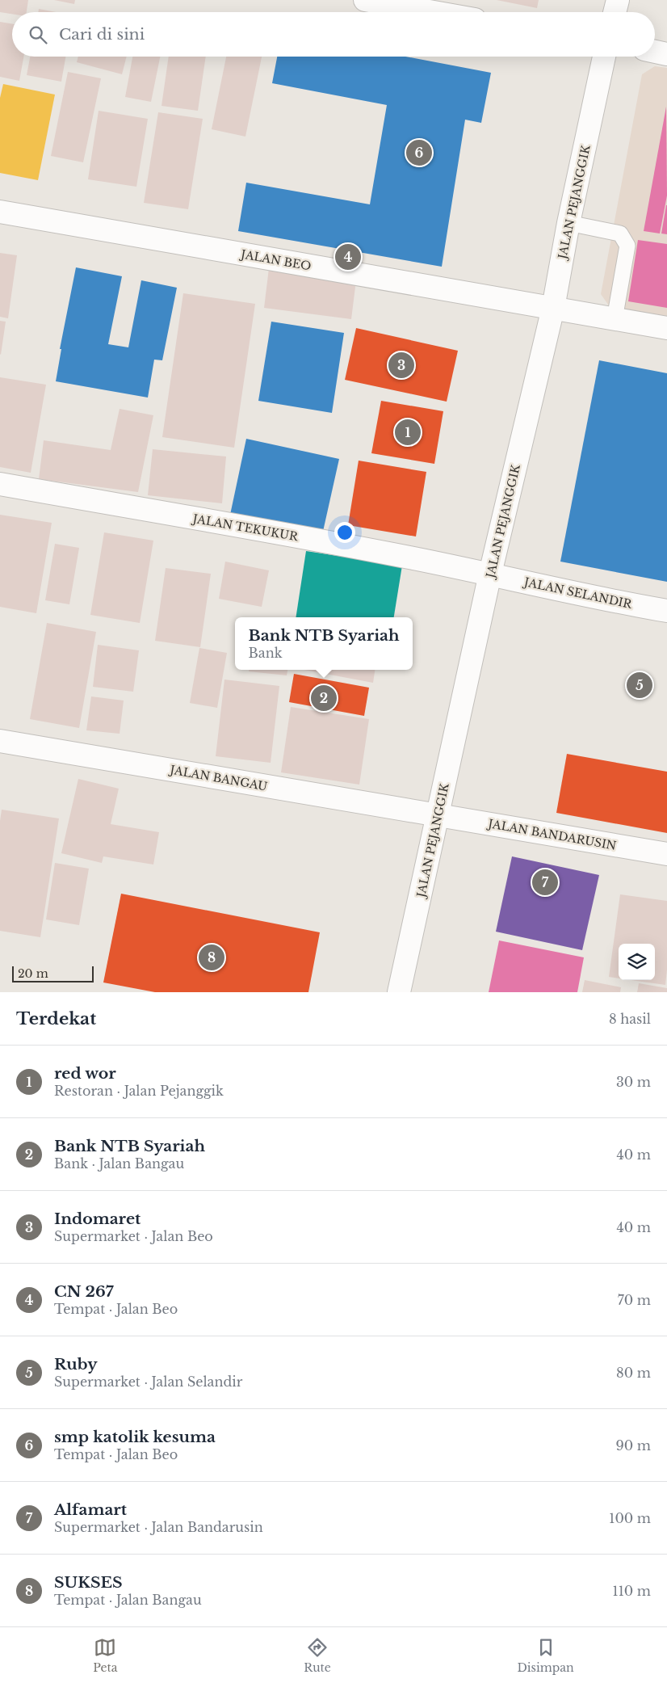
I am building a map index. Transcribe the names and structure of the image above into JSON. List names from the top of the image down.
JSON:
{
  "streets": {
    "street": [
      "JALAN PEJANGGIK",
      "JALAN BEO",
      "JALAN TEKUKUR",
      "JALAN SELANDIR",
      "JALAN BANGAU",
      "JALAN BANDARUSIN"
    ]
  },
  "crossings": [
    ["JALAN PEJANGGIK", "JALAN BEO"],
    ["JALAN PEJANGGIK", "JALAN TEKUKUR"],
    ["JALAN PEJANGGIK", "JALAN SELANDIR"],
    ["JALAN PEJANGGIK", "JALAN BANGAU"],
    ["JALAN PEJANGGIK", "JALAN BANDARUSIN"],
    ["JALAN TEKUKUR", "JALAN SELANDIR"],
    ["JALAN BANGAU", "JALAN BANDARUSIN"]
  ],
  "scale_bar": "20 m",
  "page": {
    "search": "Cari di sini",
    "pins": [
      "6",
      "4",
      "3",
      "1",
      "5",
      "2",
      "7",
      "8"
    ],
    "popup": ["Bank NTB Syariah", "Bank"],
    "scale": "20 m",
    "heading": ["Terdekat", "8 hasil"],
    "list": [
      {
        "mark": "1",
        "name": "red wor",
        "note": "Restoran · Jalan Pejanggik",
        "value": "30 m"
      },
      {
        "mark": "2",
        "name": "Bank NTB Syariah",
        "note": "Bank · Jalan Bangau",
        "value": "40 m"
      },
      {
        "mark": "3",
        "name": "Indomaret",
        "note": "Supermarket · Jalan Beo",
        "value": "40 m"
      },
      {
        "mark": "4",
        "name": "CN 267",
        "note": "Tempat · Jalan Beo",
        "value": "70 m"
      },
      {
        "mark": "5",
        "name": "Ruby",
        "note": "Supermarket · Jalan Selandir",
        "value": "80 m"
      },
      {
        "mark": "6",
        "name": "smp katolik kesuma",
        "note": "Tempat · Jalan Beo",
        "value": "90 m"
      },
      {
        "mark": "7",
        "name": "Alfamart",
        "note": "Supermarket · Jalan Bandarusin",
        "value": "100 m"
      },
      {
        "mark": "8",
        "name": "SUKSES",
        "note": "Tempat · Jalan Bangau",
        "value": "110 m"
      }
    ],
    "nav": ["Peta", "Rute", "Disimpan"]
  }
}
